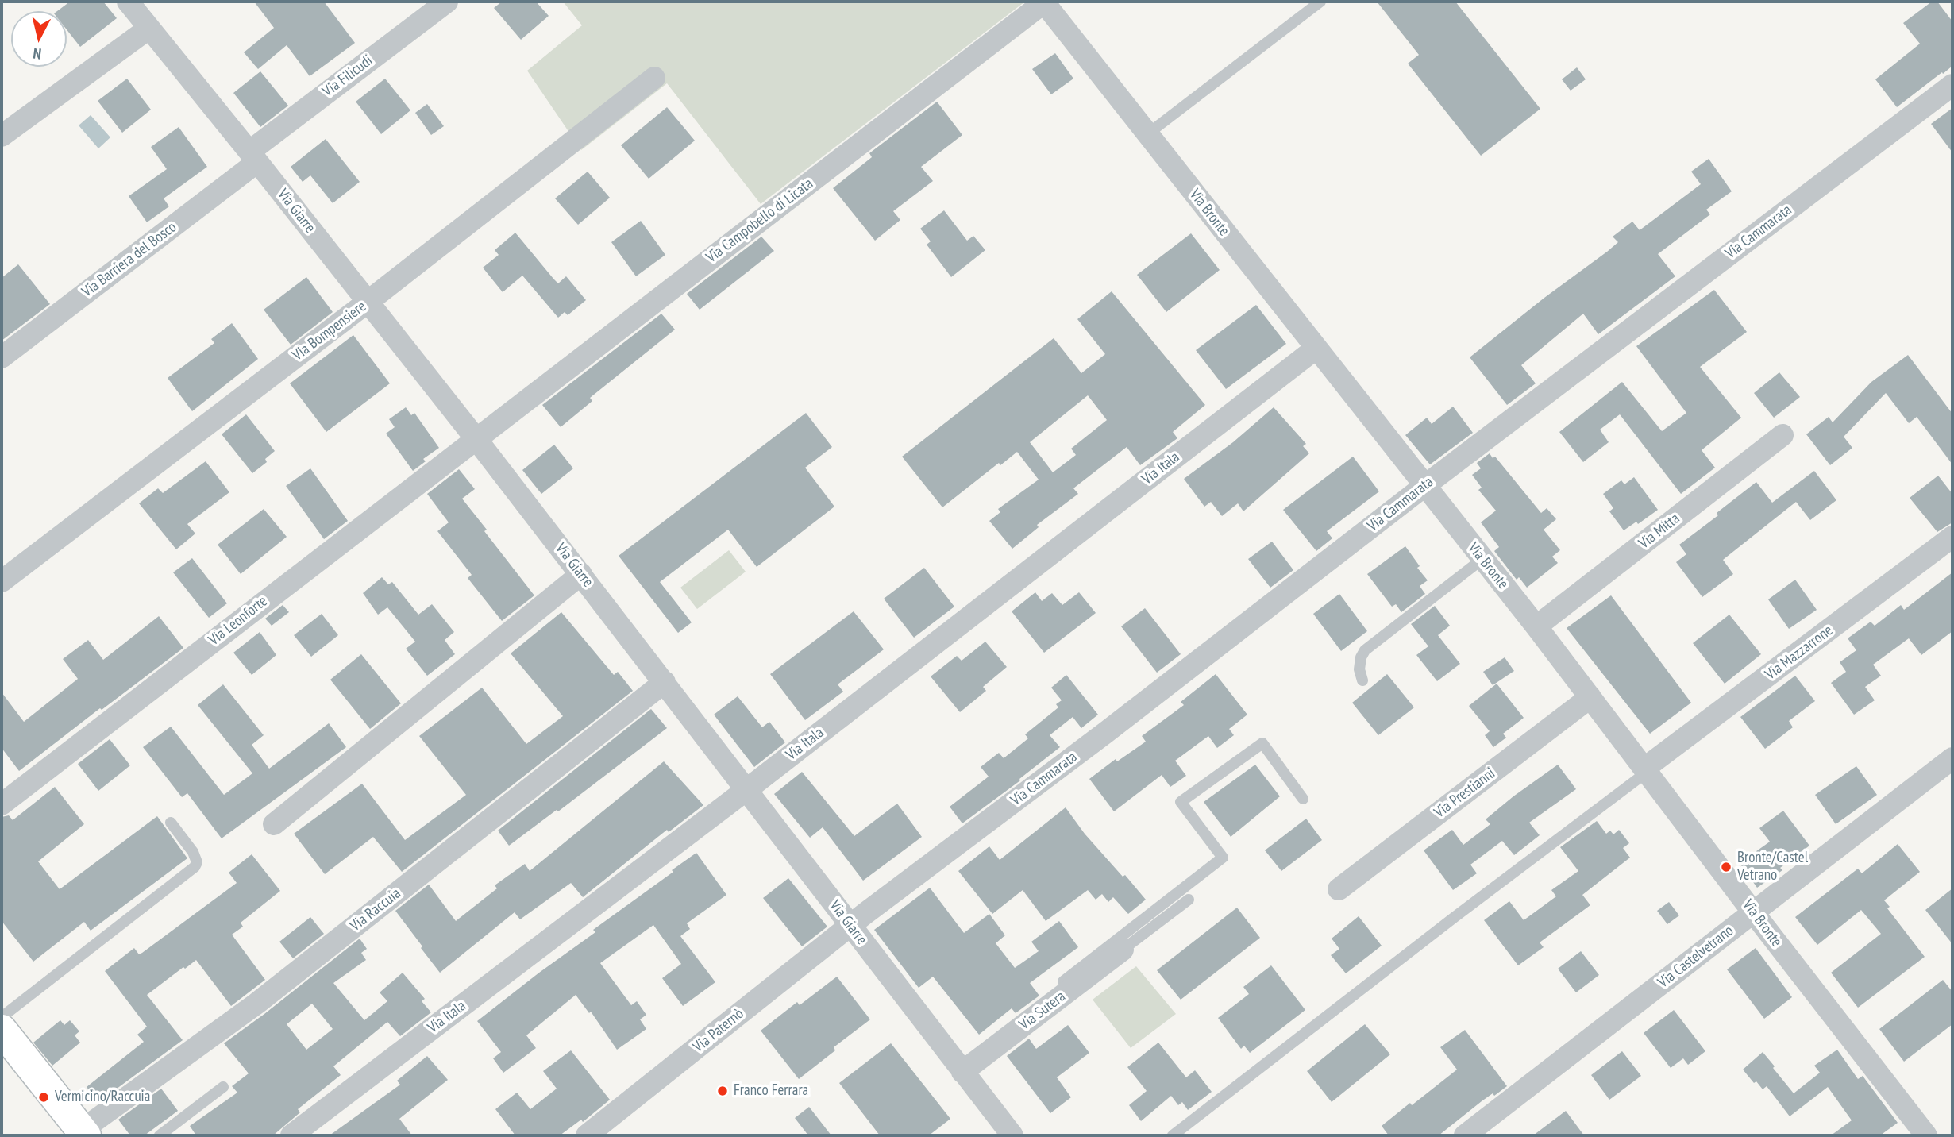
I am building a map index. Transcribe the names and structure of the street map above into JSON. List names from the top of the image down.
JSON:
{
  "streets": {
    "street": [
      "Via Filicudi",
      "Via Giarre",
      "Via Bronte",
      "Via Campobello di Licata",
      "Via Cammarata",
      "Via Barriera del Bosco",
      "Via Bompensiere",
      "Via Itala",
      "Via Mitta",
      "Via Leonforte",
      "Via Mazzarrone",
      "Via Prestianni",
      "Via Raccuia",
      "Via Castelvetrano",
      "Via Sutera",
      "Via Paternò"
    ]
  },
  "crossings": [
    ["Via Filicudi", "Via Giarre"],
    ["Via Filicudi", "Via Barriera del Bosco"],
    ["Via Giarre", "Via Campobello di Licata"],
    ["Via Giarre", "Via Cammarata"],
    ["Via Giarre", "Via Barriera del Bosco"],
    ["Via Giarre", "Via Bompensiere"],
    ["Via Giarre", "Via Itala"],
    ["Via Giarre", "Via Leonforte"],
    ["Via Giarre", "Via Raccuia"],
    ["Via Giarre", "Via Sutera"],
    ["Via Giarre", "Via Paternò"],
    ["Via Bronte", "Via Campobello di Licata"],
    ["Via Bronte", "Via Cammarata"],
    ["Via Bronte", "Via Itala"],
    ["Via Bronte", "Via Mitta"],
    ["Via Bronte", "Via Mazzarrone"],
    ["Via Bronte", "Via Prestianni"],
    ["Via Bronte", "Via Castelvetrano"],
    ["Via Campobello di Licata", "Via Leonforte"],
    ["Via Cammarata", "Via Paternò"]
  ],
  "places": ["Bronte/Castel Vetrano", "Franco Ferrara", "Vermicino/Raccuia"],
  "north": "bottom"
}
